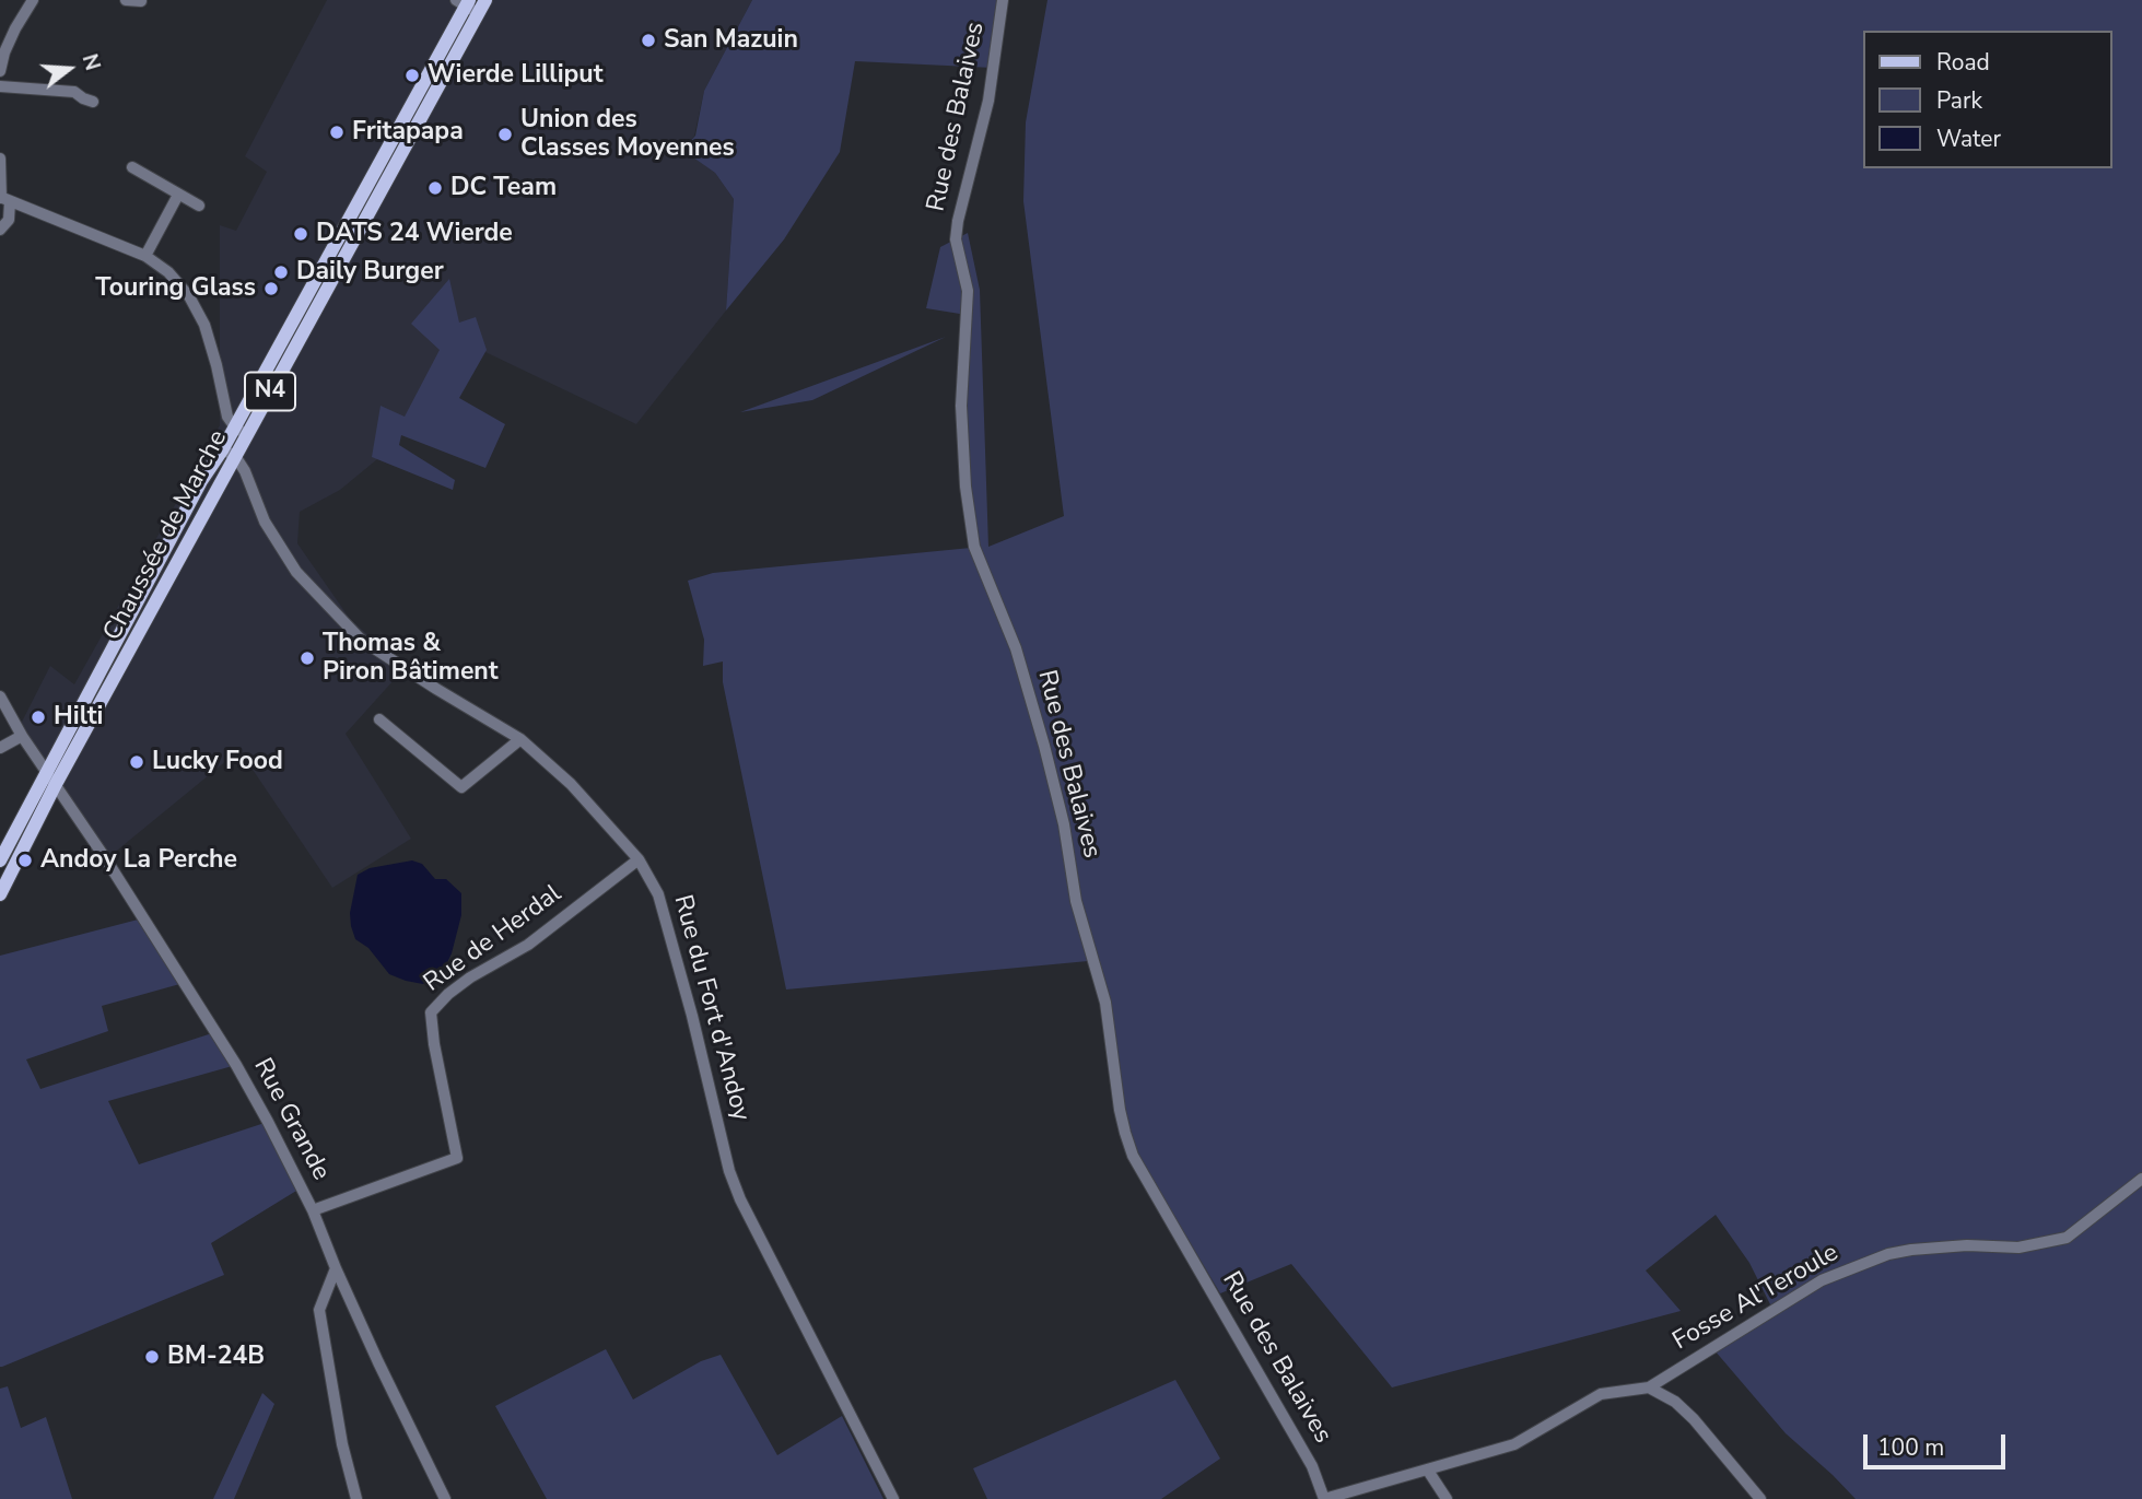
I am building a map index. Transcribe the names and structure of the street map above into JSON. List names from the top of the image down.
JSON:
{
  "streets": {
    "main road": ["N4", "Chaussée de Marche"],
    "street": [
      "Rue des Balaives",
      "Rue de Herdal",
      "Rue du Fort d'Andoy",
      "Rue Grande",
      "Fosse Al'Teroule"
    ]
  },
  "crossings": [
    ["Chaussée de Marche", "Rue du Fort d'Andoy"],
    ["Chaussée de Marche", "Rue Grande"],
    ["Rue de Herdal", "Rue du Fort d'Andoy"],
    ["Rue de Herdal", "Rue Grande"]
  ],
  "places": [
    "San Mazuin",
    "Wierde Lilliput",
    "Fritapapa",
    "Union des Classes Moyennes",
    "DC Team",
    "DATS 24 Wierde",
    "Daily Burger",
    "Touring Glass",
    "Thomas & Piron Bâtiment",
    "Hilti",
    "Lucky Food",
    "Andoy La Perche",
    "BM-24B"
  ],
  "legend": ["Road", "Park", "Water"],
  "scale_bar": "100 m",
  "north": "right"
}
